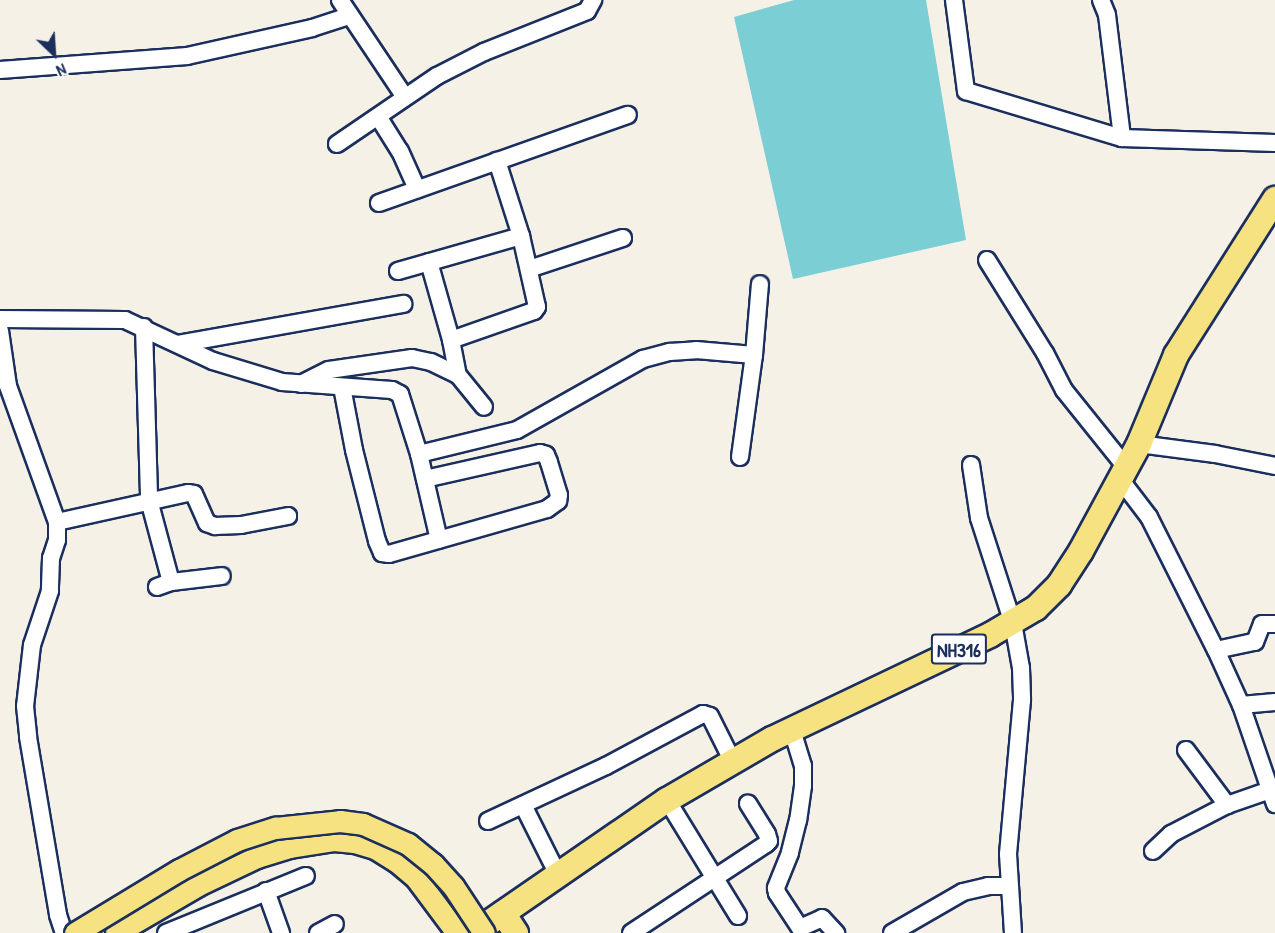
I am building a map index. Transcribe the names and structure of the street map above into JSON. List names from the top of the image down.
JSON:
{
  "streets": {
    "highway": ["NH316"]
  },
  "north": "bottom right"
}
